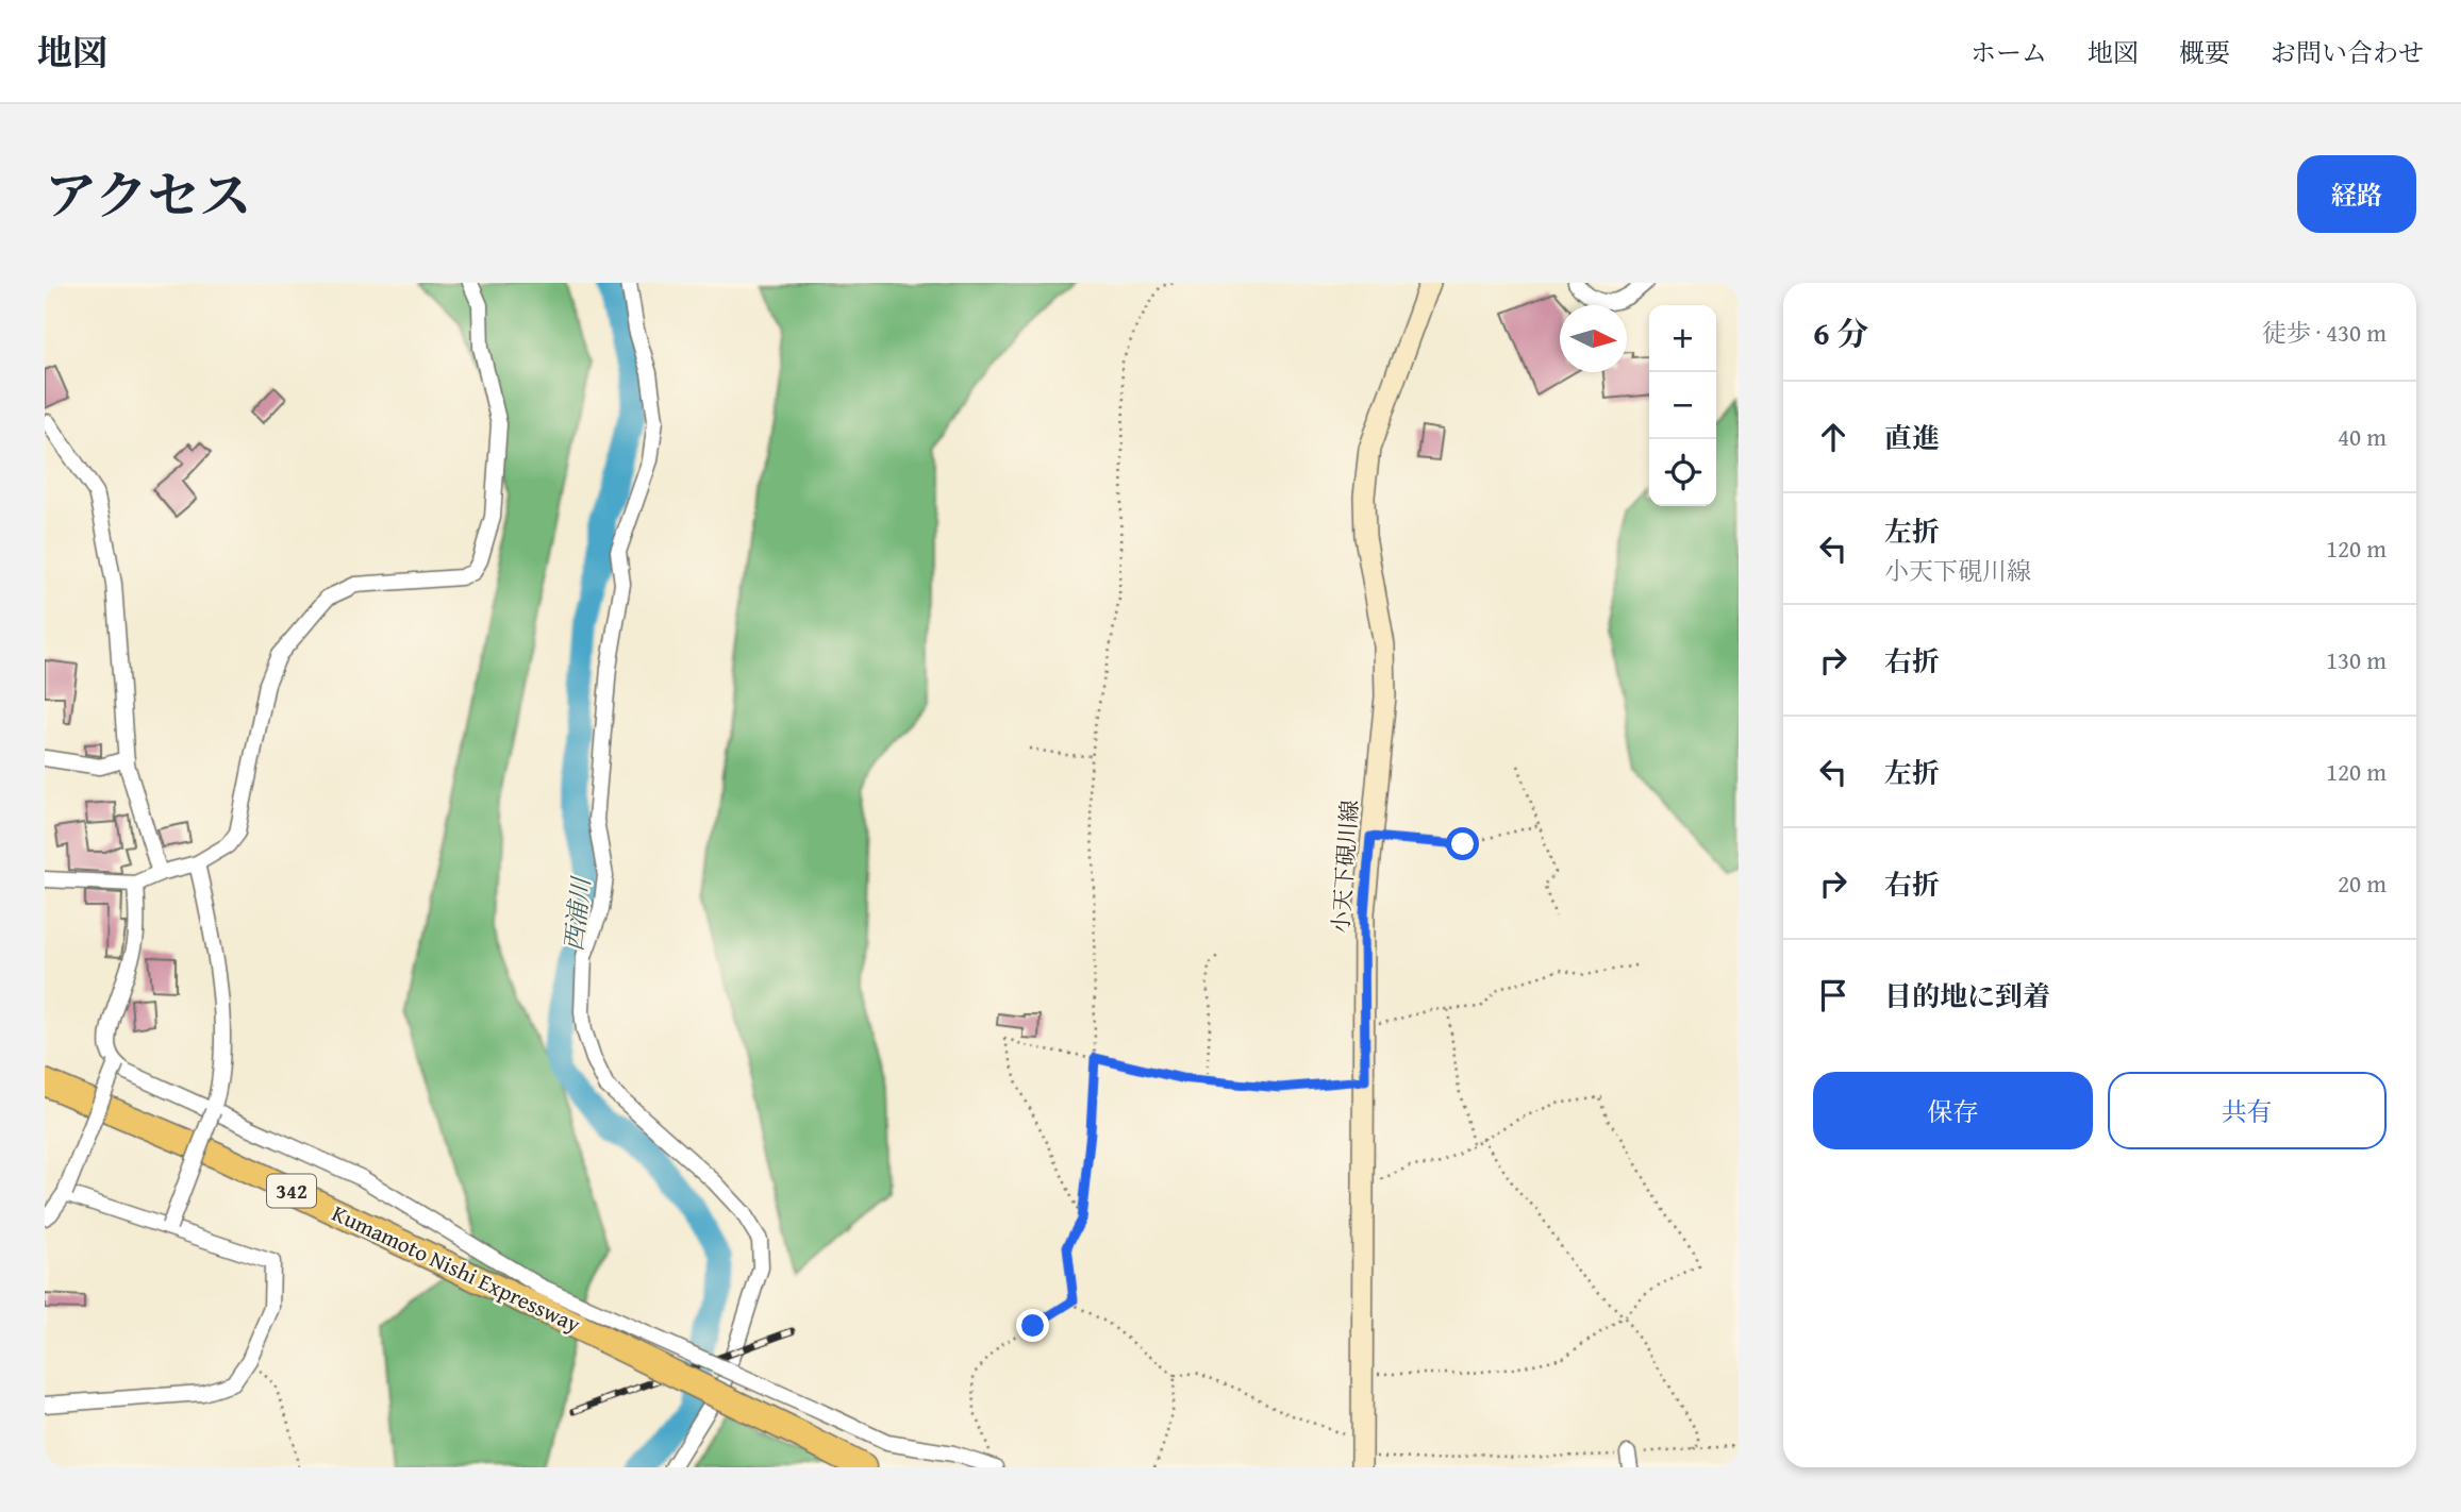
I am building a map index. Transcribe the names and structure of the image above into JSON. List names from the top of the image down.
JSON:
{
  "streets": {
    "highway": ["342", "Kumamoto Nishi Expressway"],
    "main road": ["小天下硯川線"]
  },
  "water": ["西浦川"],
  "north": "right",
  "page": {
    "header": "地図",
    "nav": [
      "ホーム",
      "地図",
      "概要",
      "お問い合わせ"
    ],
    "title": "アクセス",
    "buttons": [
      "経路",
      ["保存", "共有"]
    ],
    "heading": ["6 分", "徒歩 · 430 m"],
    "map_buttons": ["+", "−"],
    "list": [
      ["直進", "40 m"],
      ["左折", "小天下硯川線", "120 m"],
      ["右折", "130 m"],
      ["左折", "120 m"],
      ["右折", "20 m"],
      "目的地に到着"
    ]
  }
}
